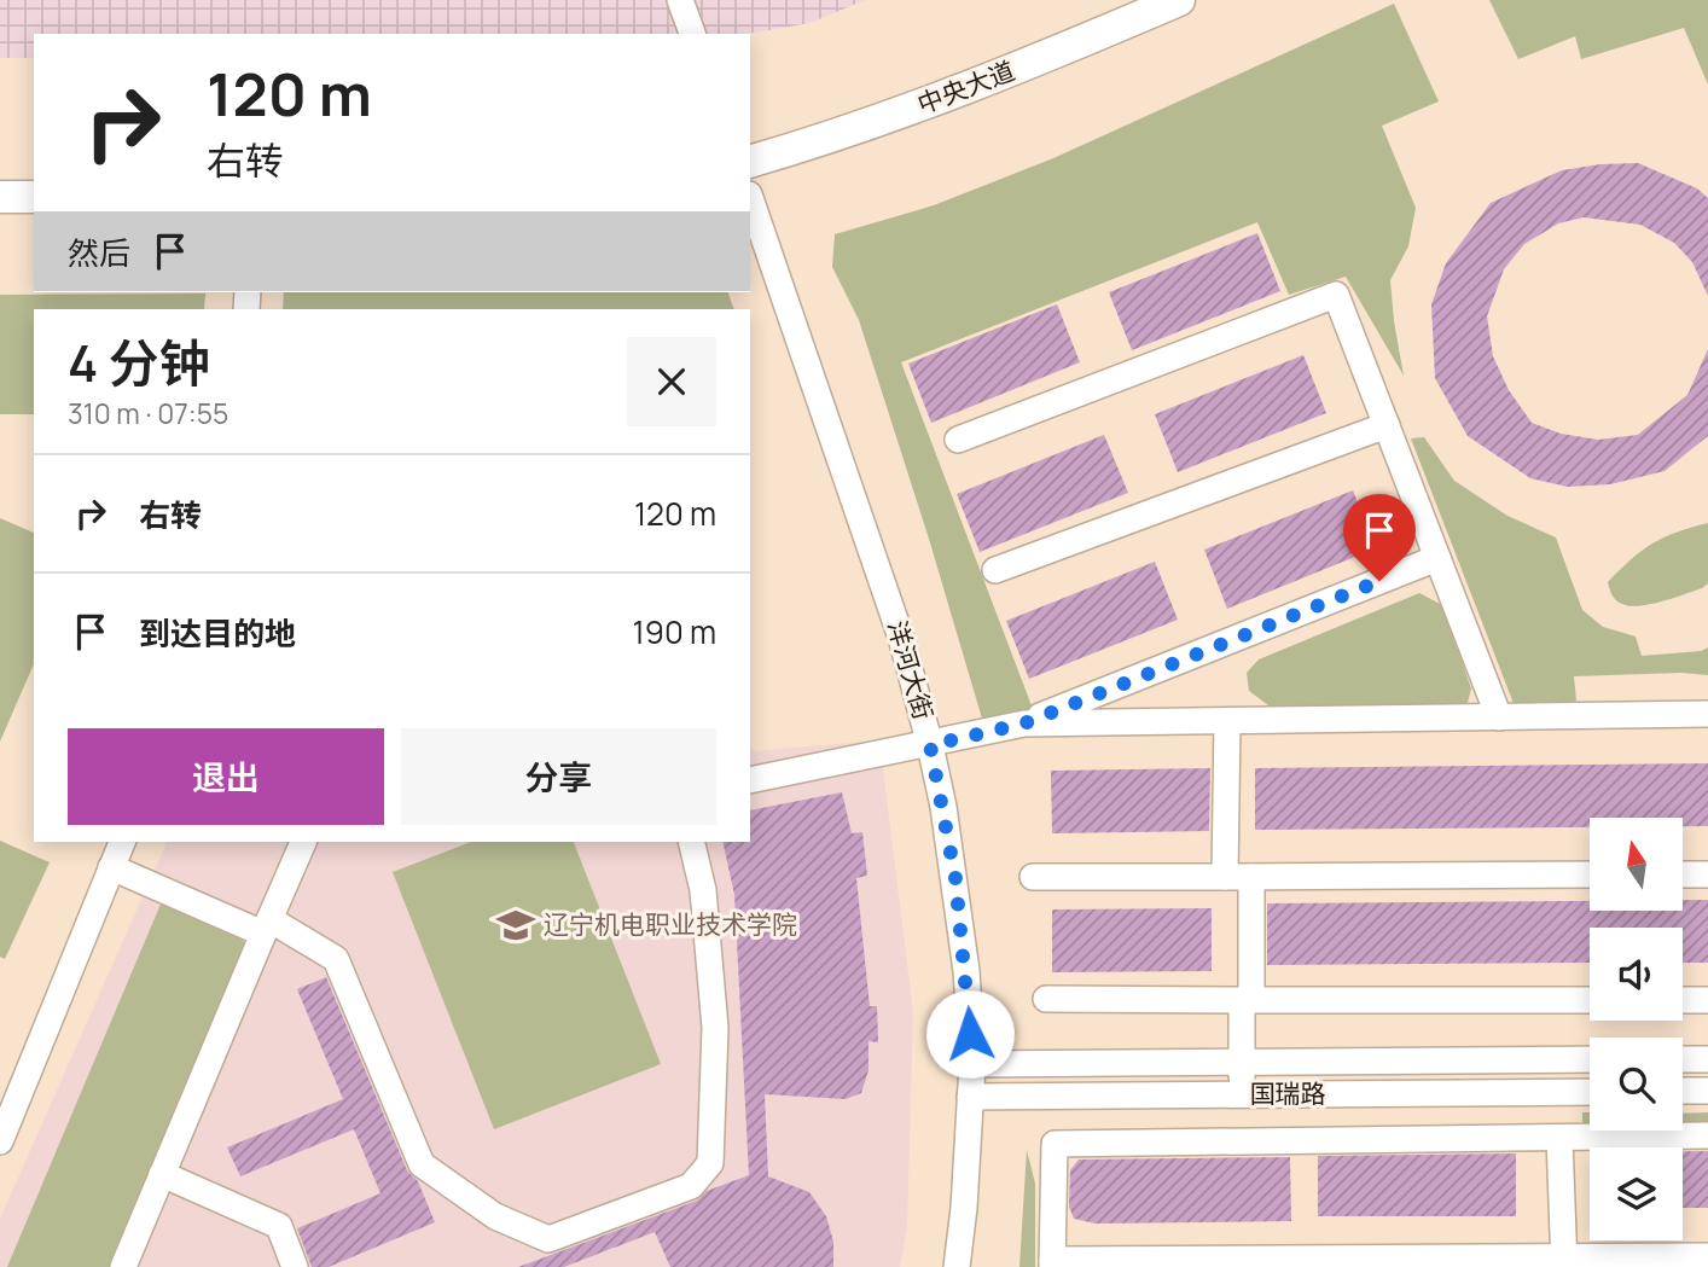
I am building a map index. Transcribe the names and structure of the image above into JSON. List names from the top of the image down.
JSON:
{
  "streets": {
    "main road": ["中央大道"],
    "street": ["洋河大街", "国瑞路"]
  },
  "crossings": [
    ["洋河大街", "国瑞路"]
  ],
  "places": {
    "school or university": ["辽宁机电职业技术学院"]
  },
  "north": "top",
  "page": {
    "turn": ["120 m", "右转"],
    "then": "然后",
    "heading": ["4 分钟", "310 m · 07:55"],
    "list": [
      {
        "name": "右转",
        "value": "120 m"
      },
      {
        "name": "到达目的地",
        "value": "190 m"
      }
    ],
    "buttons": ["退出", "分享"]
  }
}
